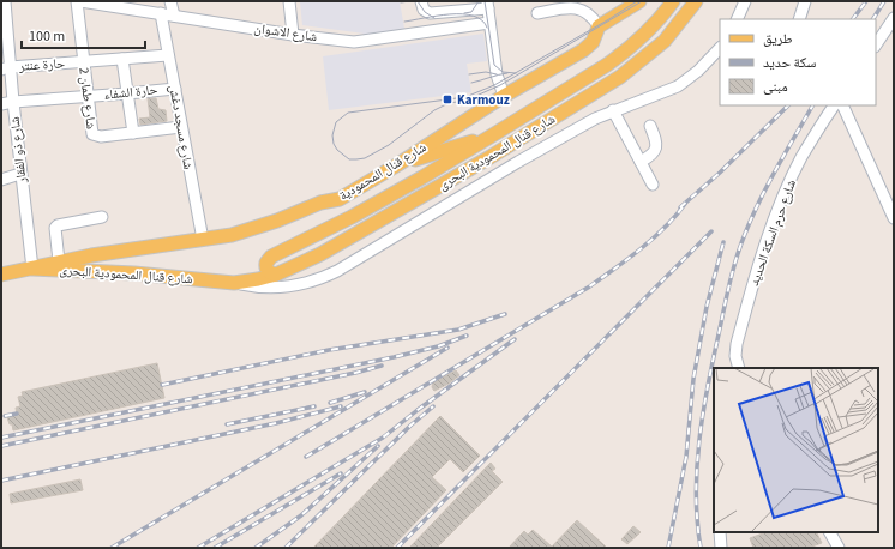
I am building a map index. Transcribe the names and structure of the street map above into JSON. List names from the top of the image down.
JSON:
{
  "streets": {
    "main road": ["شارع قنال المحمودية البحرى", "شارع قنال المحمودية"],
    "street": [
      "شارع الاشوان",
      "حارة عنتر",
      "حارة الشفاء",
      "شارع طمان 2",
      "شارع مسجد دغش",
      "شارع ذو الفقار",
      "شارع حرم السكة الحديد"
    ]
  },
  "crossings": [
    ["شارع الاشوان", "شارع طمان 2"],
    ["شارع الاشوان", "شارع مسجد دغش"],
    ["حارة عنتر", "شارع طمان 2"],
    ["حارة عنتر", "شارع مسجد دغش"],
    ["حارة عنتر", "شارع ذو الفقار"],
    ["حارة الشفاء", "شارع طمان 2"],
    ["حارة الشفاء", "شارع مسجد دغش"],
    ["حارة الشفاء", "شارع ذو الفقار"],
    ["شارع طمان 2", "شارع مسجد دغش"],
    ["شارع مسجد دغش", "شارع قنال المحمودية"],
    ["شارع ذو الفقار", "شارع قنال المحمودية البحرى"],
    ["شارع ذو الفقار", "شارع قنال المحمودية"],
    ["شارع قنال المحمودية البحرى", "شارع قنال المحمودية"]
  ],
  "places": {
    "transit": ["Karmouz"]
  },
  "legend": ["طريق", "سكة حديد", "مبنى"],
  "scale_bar": "100 m"
}
